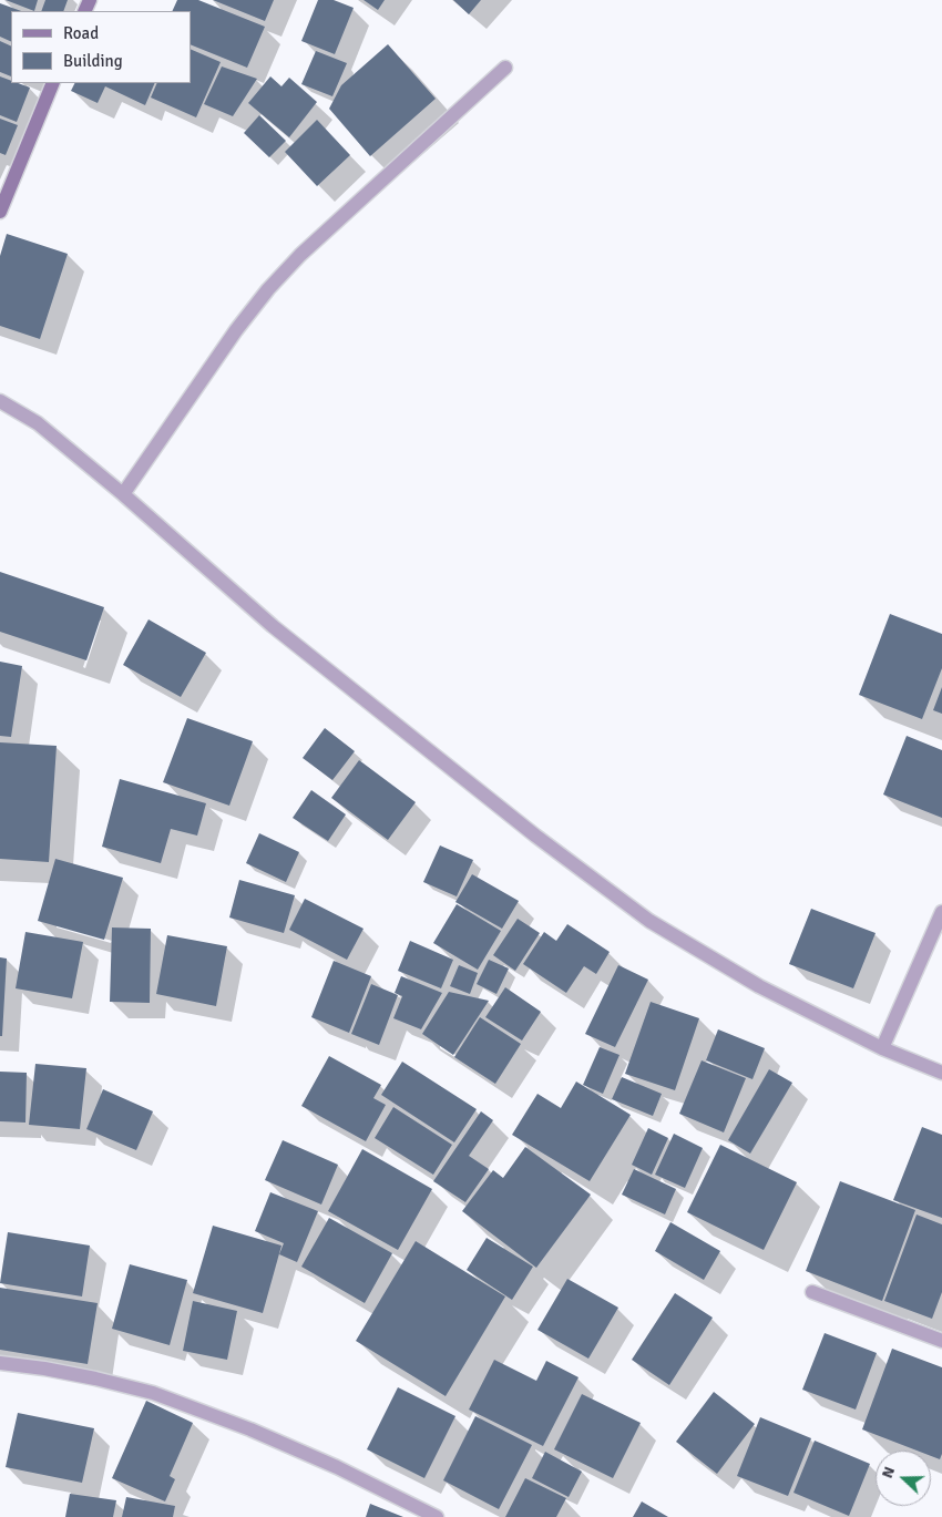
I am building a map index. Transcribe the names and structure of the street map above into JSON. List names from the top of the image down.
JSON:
{
  "legend": ["Road", "Building"],
  "north": "left"
}
